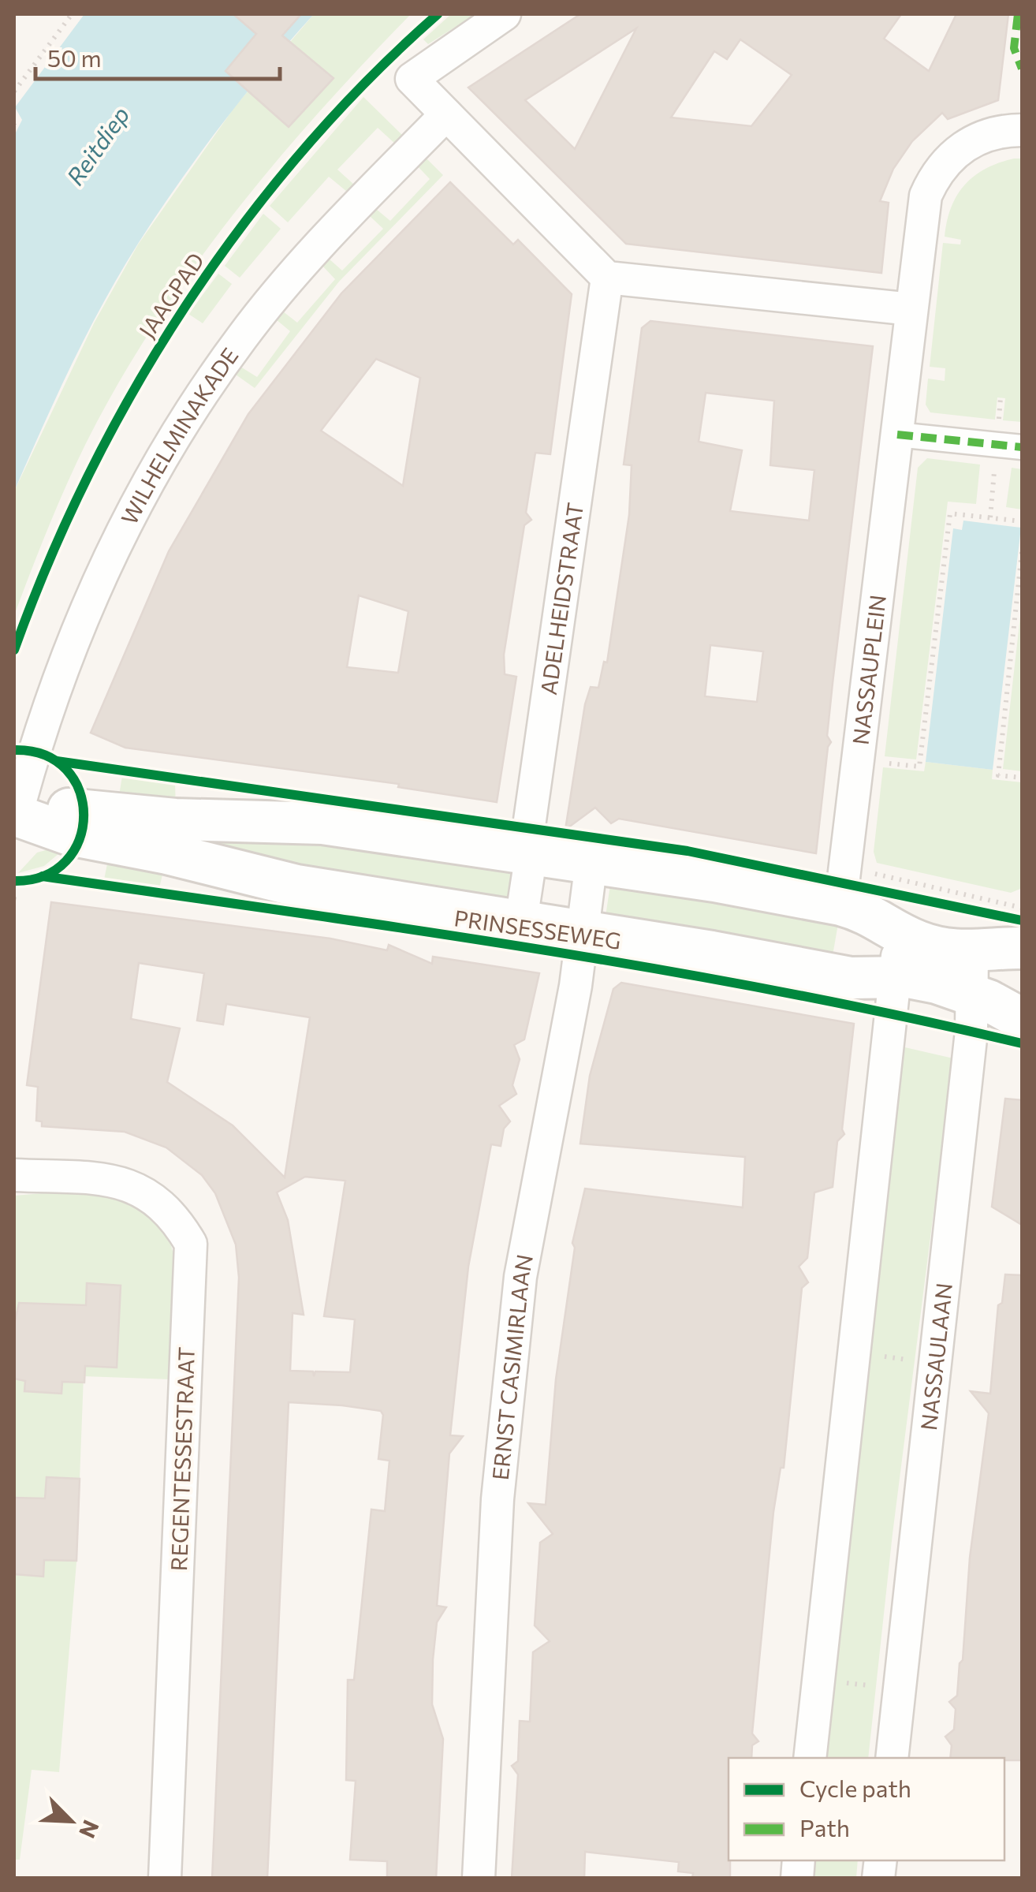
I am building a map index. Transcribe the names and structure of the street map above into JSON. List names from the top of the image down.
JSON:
{
  "streets": {
    "street": [
      "WILHELMINAKADE",
      "ADELHEIDSTRAAT",
      "NASSAUPLEIN",
      "PRINSESSEWEG",
      "NASSAULAAN",
      "ERNST CASIMIRLAAN",
      "REGENTESSESTRAAT"
    ],
    "cycle path": ["JAAGPAD"]
  },
  "crossings": [
    ["WILHELMINAKADE", "PRINSESSEWEG"],
    ["ADELHEIDSTRAAT", "PRINSESSEWEG"],
    ["PRINSESSEWEG", "NASSAULAAN"],
    ["PRINSESSEWEG", "ERNST CASIMIRLAAN"]
  ],
  "water": ["Reitdiep"],
  "legend": ["Cycle path", "Path"],
  "scale_bar": "50 m",
  "north": "bottom right"
}
